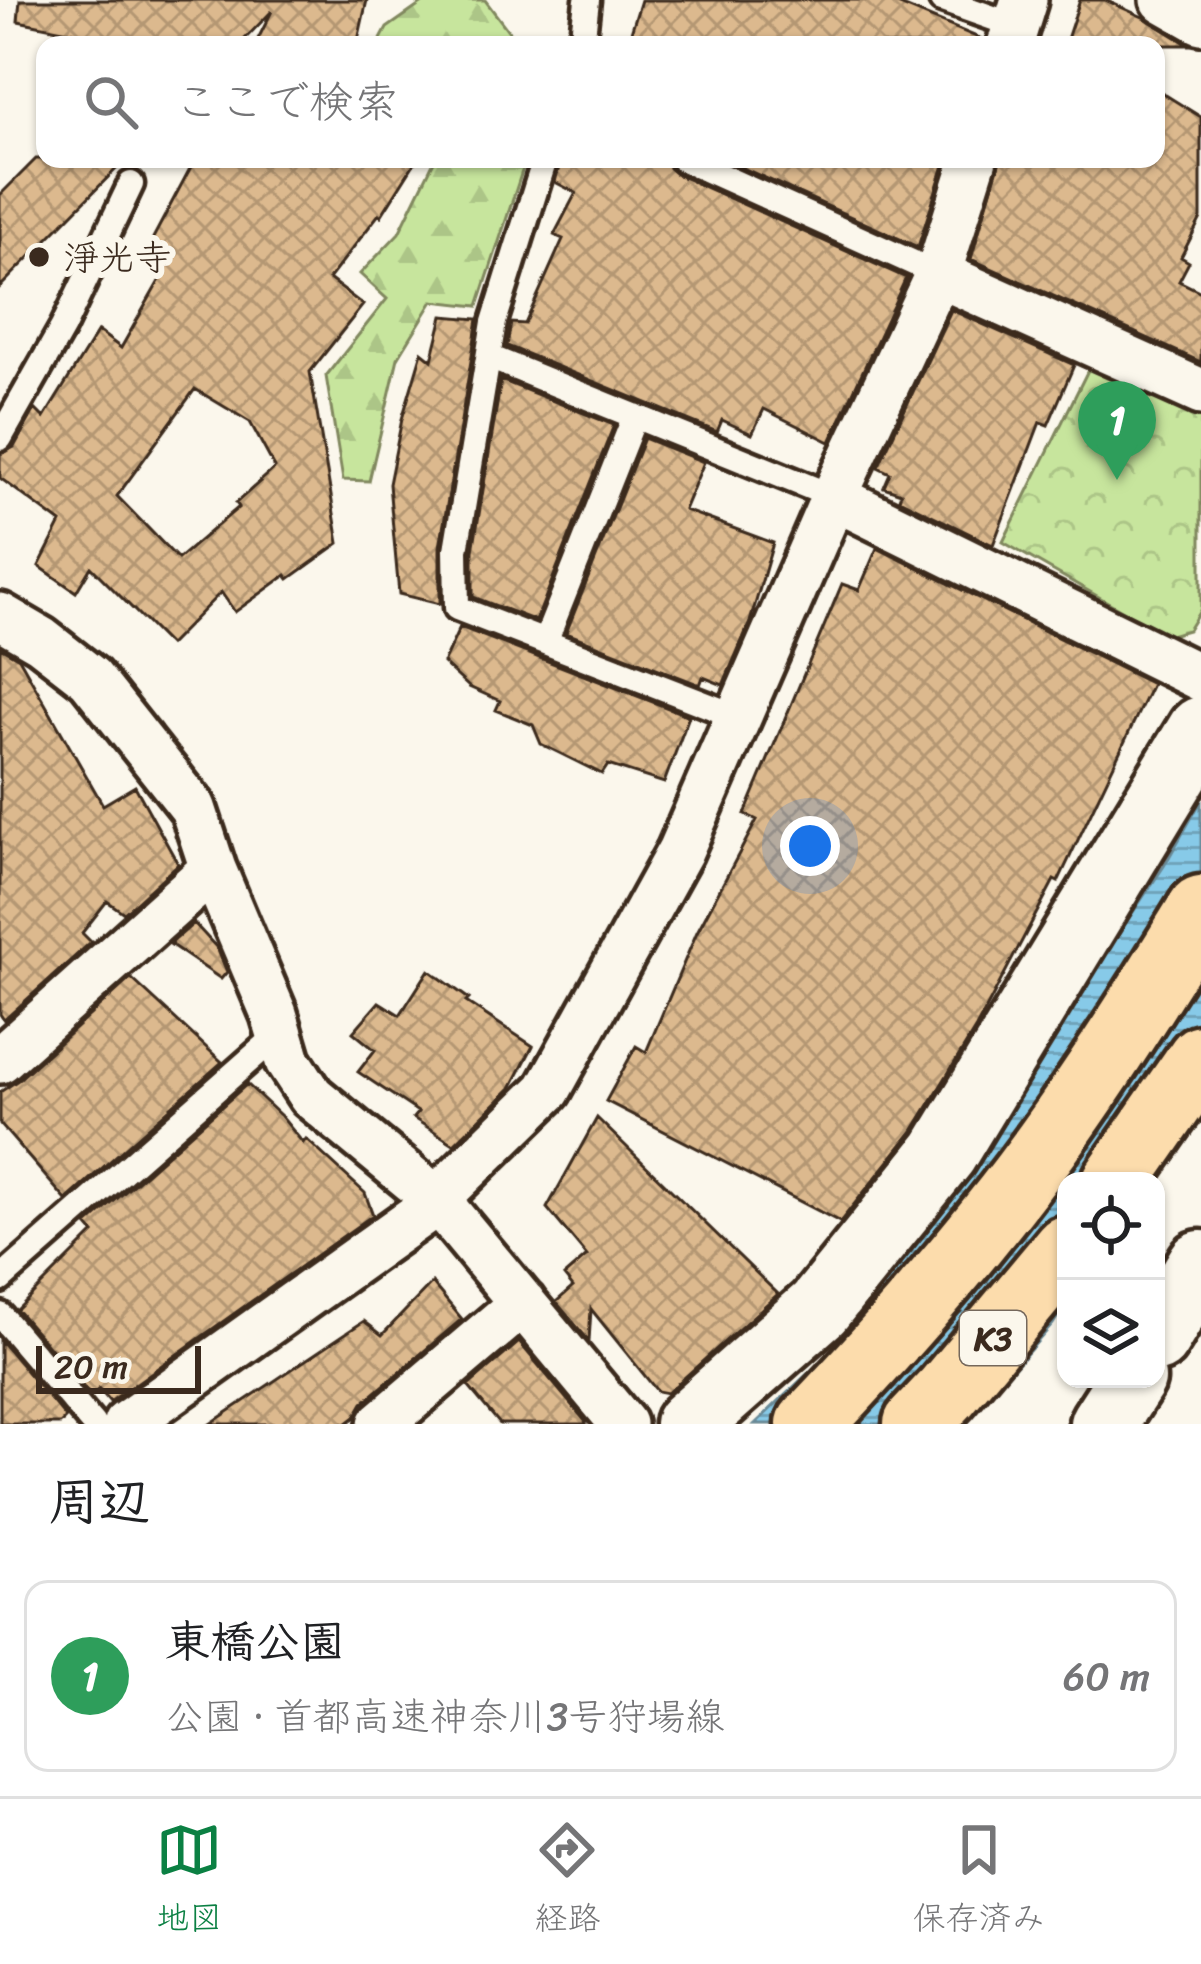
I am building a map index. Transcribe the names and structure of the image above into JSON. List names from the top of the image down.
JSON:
{
  "streets": {
    "highway": ["K3"]
  },
  "places": ["淨光寺"],
  "scale_bar": "20 m",
  "page": {
    "search": "ここで検索",
    "pins": "1",
    "scale": "20 m",
    "heading": "周辺",
    "list": [
      {
        "mark": "1",
        "name": "東橋公園",
        "note": "公園 · 首都高速神奈川3号狩場線",
        "value": "60 m"
      }
    ],
    "nav": ["地図", "経路", "保存済み"]
  }
}
